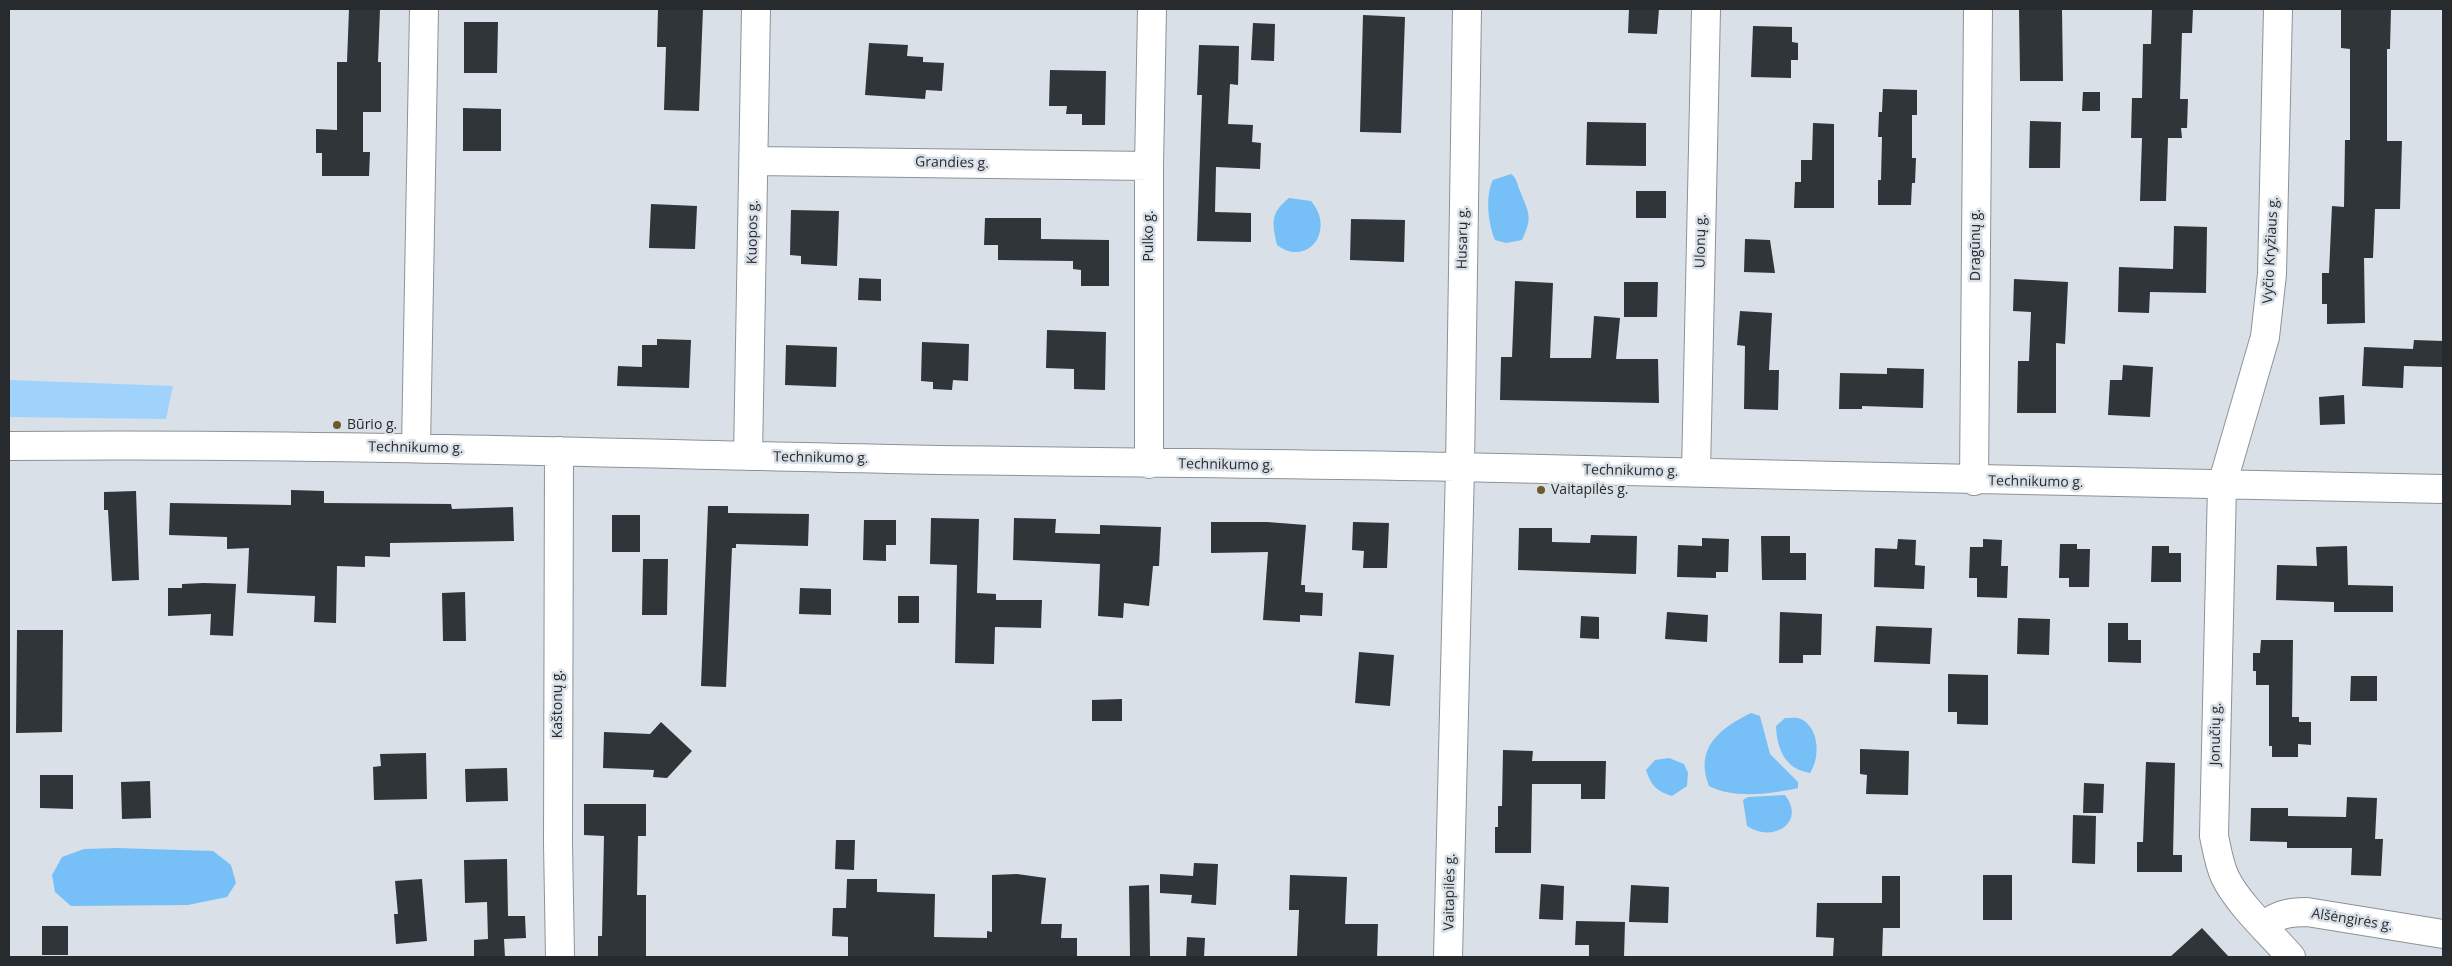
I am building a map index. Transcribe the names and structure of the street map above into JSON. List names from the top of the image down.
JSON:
{
  "streets": {
    "street": [
      "Grandies g.",
      "Kuopos g.",
      "Pulko g.",
      "Husarų g.",
      "Ulonų g.",
      "Dragūnų g.",
      "Vyčio Kryžiaus g.",
      "Technikumo g.",
      "Kaštonų g.",
      "Jonučių g.",
      "Vaitapilės g.",
      "Alšėngirės g."
    ]
  },
  "crossings": [
    ["Grandies g.", "Kuopos g."],
    ["Grandies g.", "Pulko g."],
    ["Kuopos g.", "Technikumo g."],
    ["Pulko g.", "Technikumo g."],
    ["Husarų g.", "Technikumo g."],
    ["Husarų g.", "Vaitapilės g."],
    ["Ulonų g.", "Technikumo g."],
    ["Dragūnų g.", "Technikumo g."],
    ["Vyčio Kryžiaus g.", "Technikumo g."],
    ["Vyčio Kryžiaus g.", "Jonučių g."],
    ["Technikumo g.", "Kaštonų g."],
    ["Technikumo g.", "Jonučių g."],
    ["Technikumo g.", "Vaitapilės g."],
    ["Jonučių g.", "Alšėngirės g."]
  ],
  "places": ["Būrio g.", "Vaitapilės g."]
}
